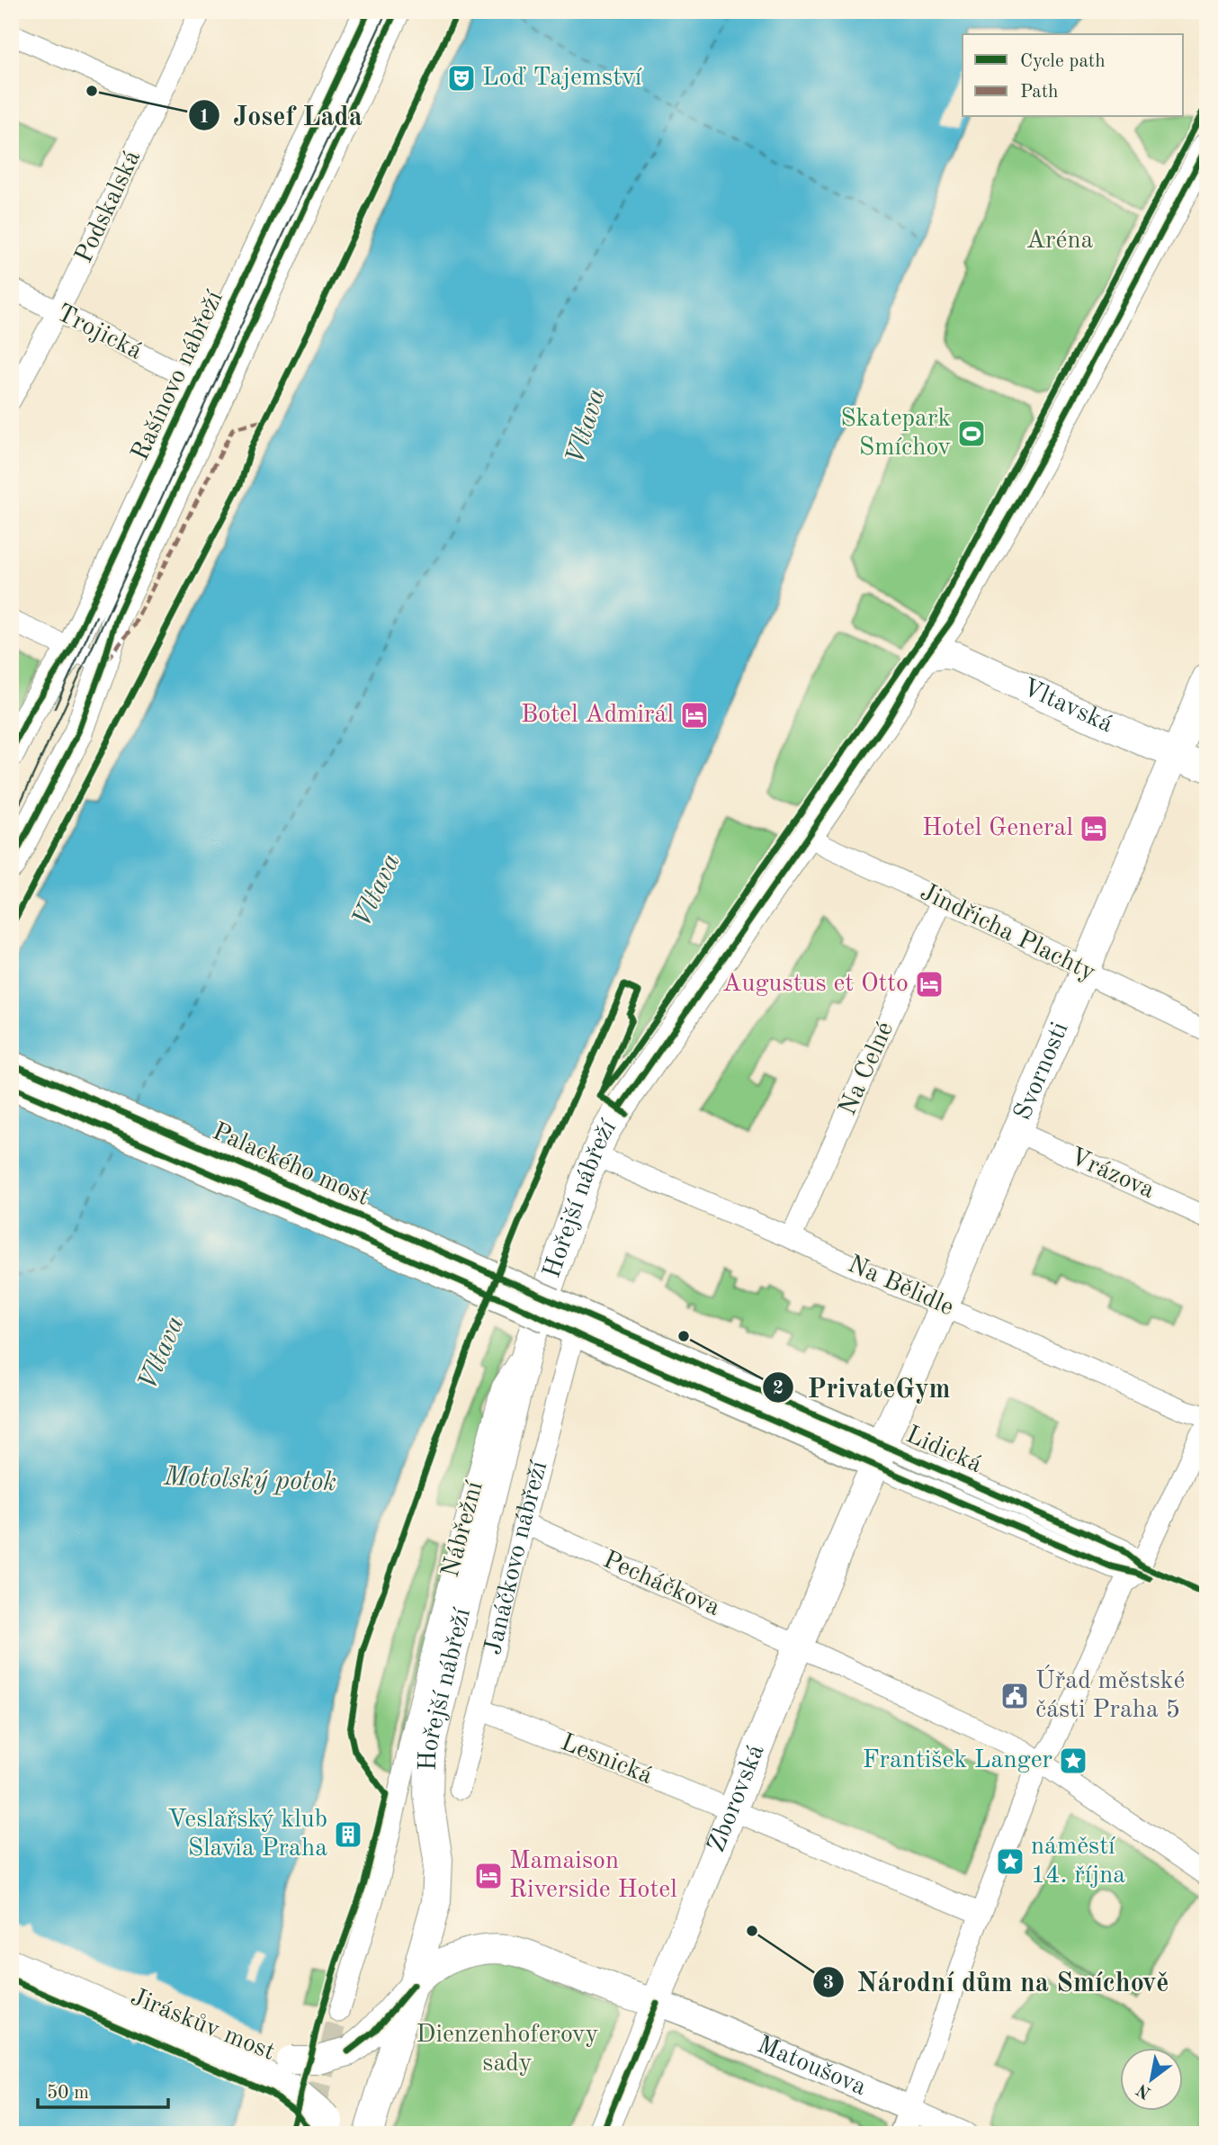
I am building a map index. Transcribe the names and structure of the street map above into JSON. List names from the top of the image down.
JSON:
{
  "streets": {
    "main road": [
      "Rašínovo nábřeží",
      "Vltavská",
      "Svornosti",
      "Hořejší nábřeží",
      "Zborovská",
      "Jiráskův most"
    ],
    "street": [
      "Podskalská",
      "Trojická",
      "Jindřicha Plachty",
      "Na Celné",
      "Palackého most",
      "Vrázova",
      "Na Bělidle",
      "Lidická",
      "Nábřežní",
      "Janáčkovo nábřeží",
      "Pecháčkova",
      "Lesnická",
      "Matoušova"
    ]
  },
  "crossings": [
    ["Podskalská", "Trojická"],
    ["Trojická", "Rašínovo nábřeží"],
    ["Vltavská", "Svornosti"],
    ["Vltavská", "Hořejší nábřeží"],
    ["Jindřicha Plachty", "Na Celné"],
    ["Jindřicha Plachty", "Svornosti"],
    ["Jindřicha Plachty", "Hořejší nábřeží"],
    ["Na Celné", "Na Bělidle"],
    ["Svornosti", "Vrázova"],
    ["Svornosti", "Na Bělidle"],
    ["Svornosti", "Lidická"],
    ["Svornosti", "Zborovská"],
    ["Palackého most", "Lidická"],
    ["Palackého most", "Janáčkovo nábřeží"],
    ["Hořejší nábřeží", "Na Bělidle"],
    ["Hořejší nábřeží", "Nábřežní"],
    ["Hořejší nábřeží", "Jiráskův most"],
    ["Lidická", "Janáčkovo nábřeží"],
    ["Lidická", "Zborovská"],
    ["Janáčkovo nábřeží", "Pecháčkova"],
    ["Janáčkovo nábřeží", "Lesnická"],
    ["Pecháčkova", "Zborovská"],
    ["Lesnická", "Zborovská"],
    ["Zborovská", "Matoušova"]
  ],
  "water": ["Vltava", "Motolský potok"],
  "parks": ["Aréna", "Dienzenhoferovy sady"],
  "places": {
    "theatre": ["Loď Tajemství"],
    "other": ["Josef Lada", "PrivateGym", "Národní dům na Smíchově"],
    "sports": ["Skatepark Smíchov"],
    "hotel": [
      "Botel Admirál",
      "Hotel General",
      "Augustus et Otto",
      "Mamaison Riverside Hotel"
    ],
    "public building": ["Úřad městské části Praha 5"],
    "place": ["František Langer", "náměstí 14. října"],
    "building": ["Veslařský klub Slavia Praha"]
  },
  "legend": ["Cycle path", "Path"],
  "scale_bar": "50 m",
  "north": "bottom left"
}
